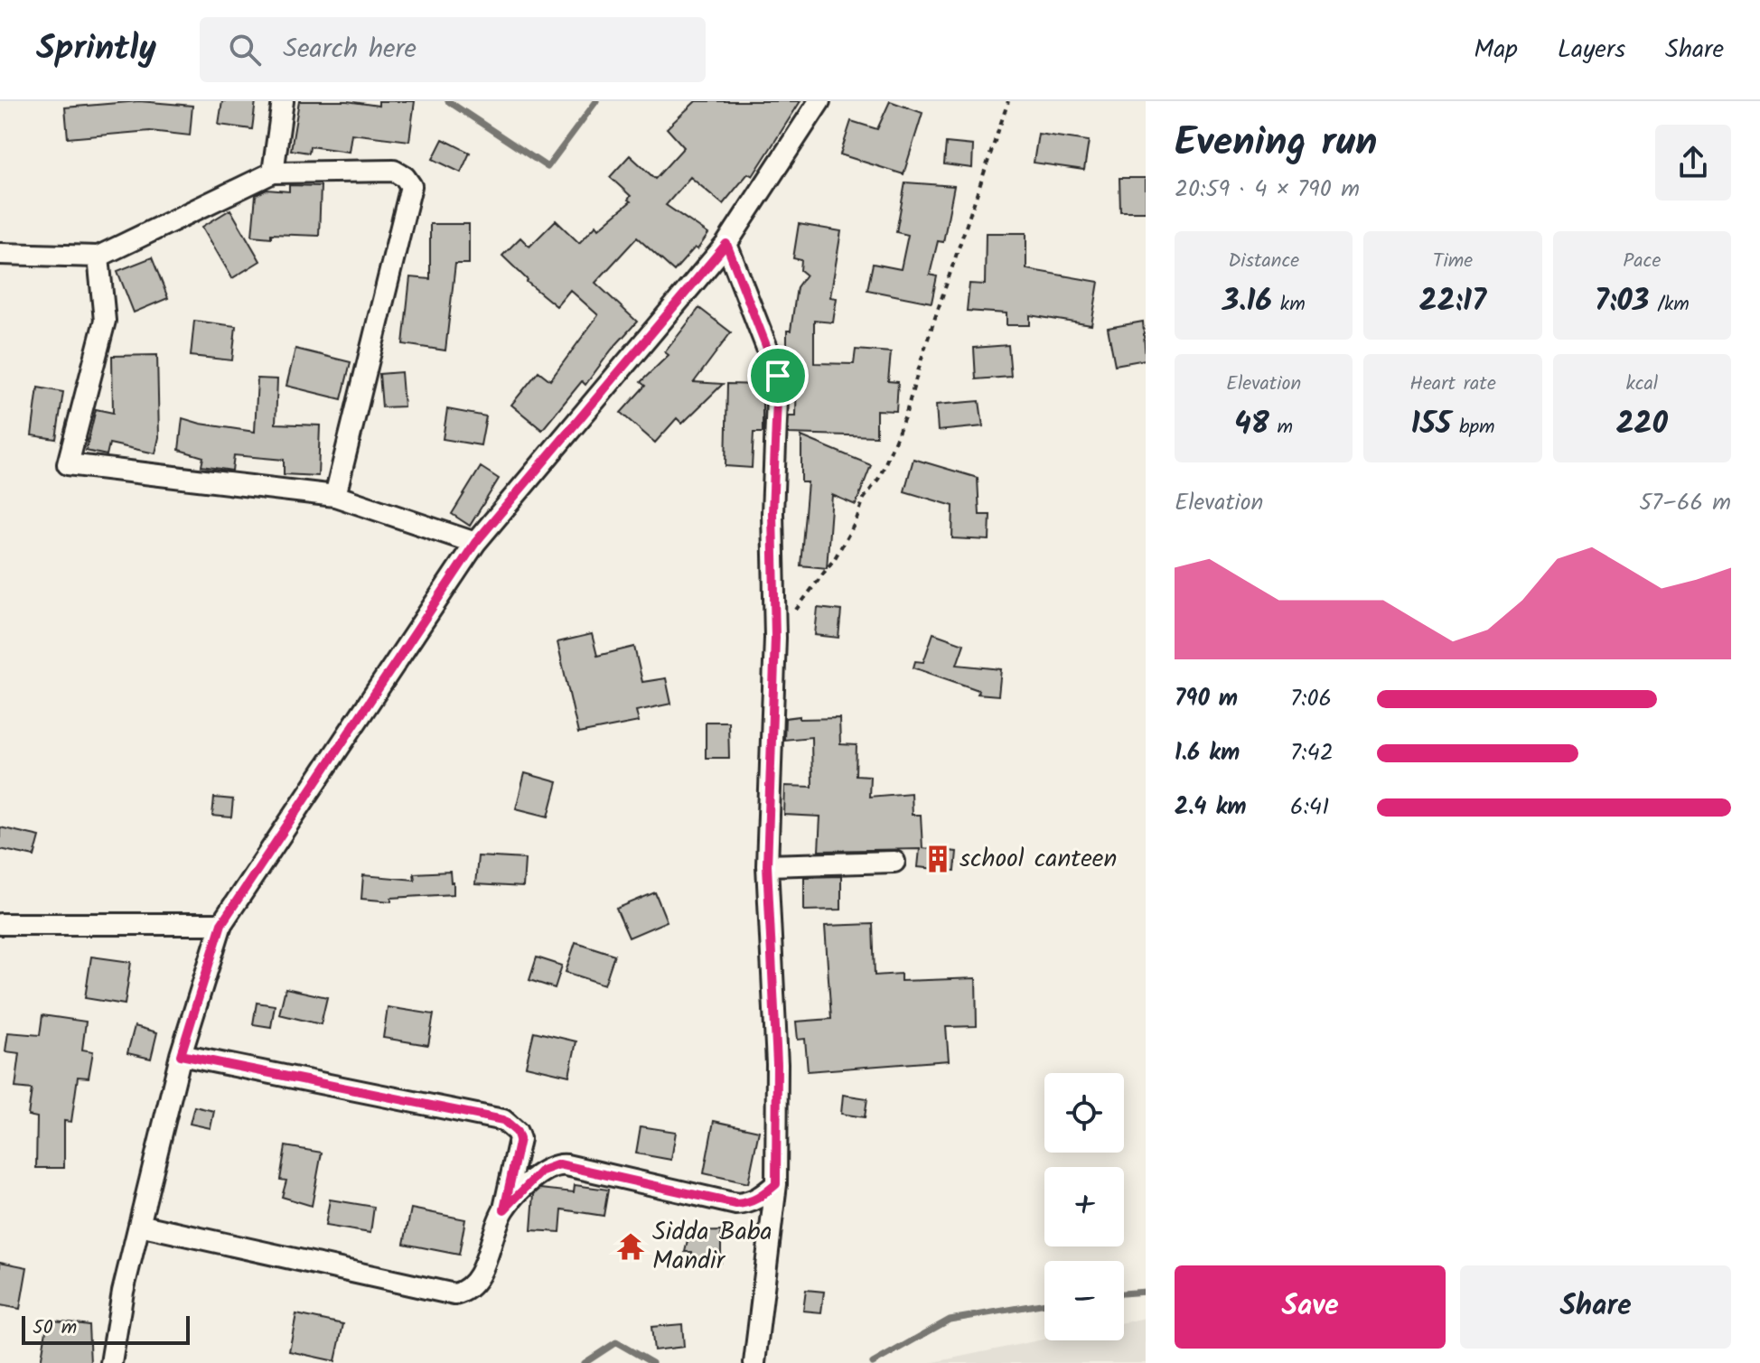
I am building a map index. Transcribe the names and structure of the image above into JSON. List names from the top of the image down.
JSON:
{
  "places": {
    "building": ["school canteen"],
    "temple": ["Sidda Baba Mandir"]
  },
  "scale_bar": "50 m",
  "page": {
    "header": "Sprintly",
    "search": "Search here",
    "nav": ["Map", "Layers", "Share"],
    "heading": ["Evening run", "20:59 · 4 × 790 m"],
    "stats": [
      ["Distance", "3.16 km"],
      ["Time", "22:17"],
      ["Pace", "7:03 /km"],
      ["Elevation", "48 m"],
      ["Heart rate", "155 bpm"],
      ["kcal", "220"]
    ],
    "chart": ["Elevation", "57–66 m"],
    "list": [
      {
        "name": "790 m",
        "note": "7:06"
      },
      {
        "name": "1.6 km",
        "note": "7:42"
      },
      {
        "name": "2.4 km",
        "note": "6:41"
      }
    ],
    "map_buttons": ["+", "−"],
    "buttons": ["Save", "Share"],
    "scale": "50 m"
  }
}
